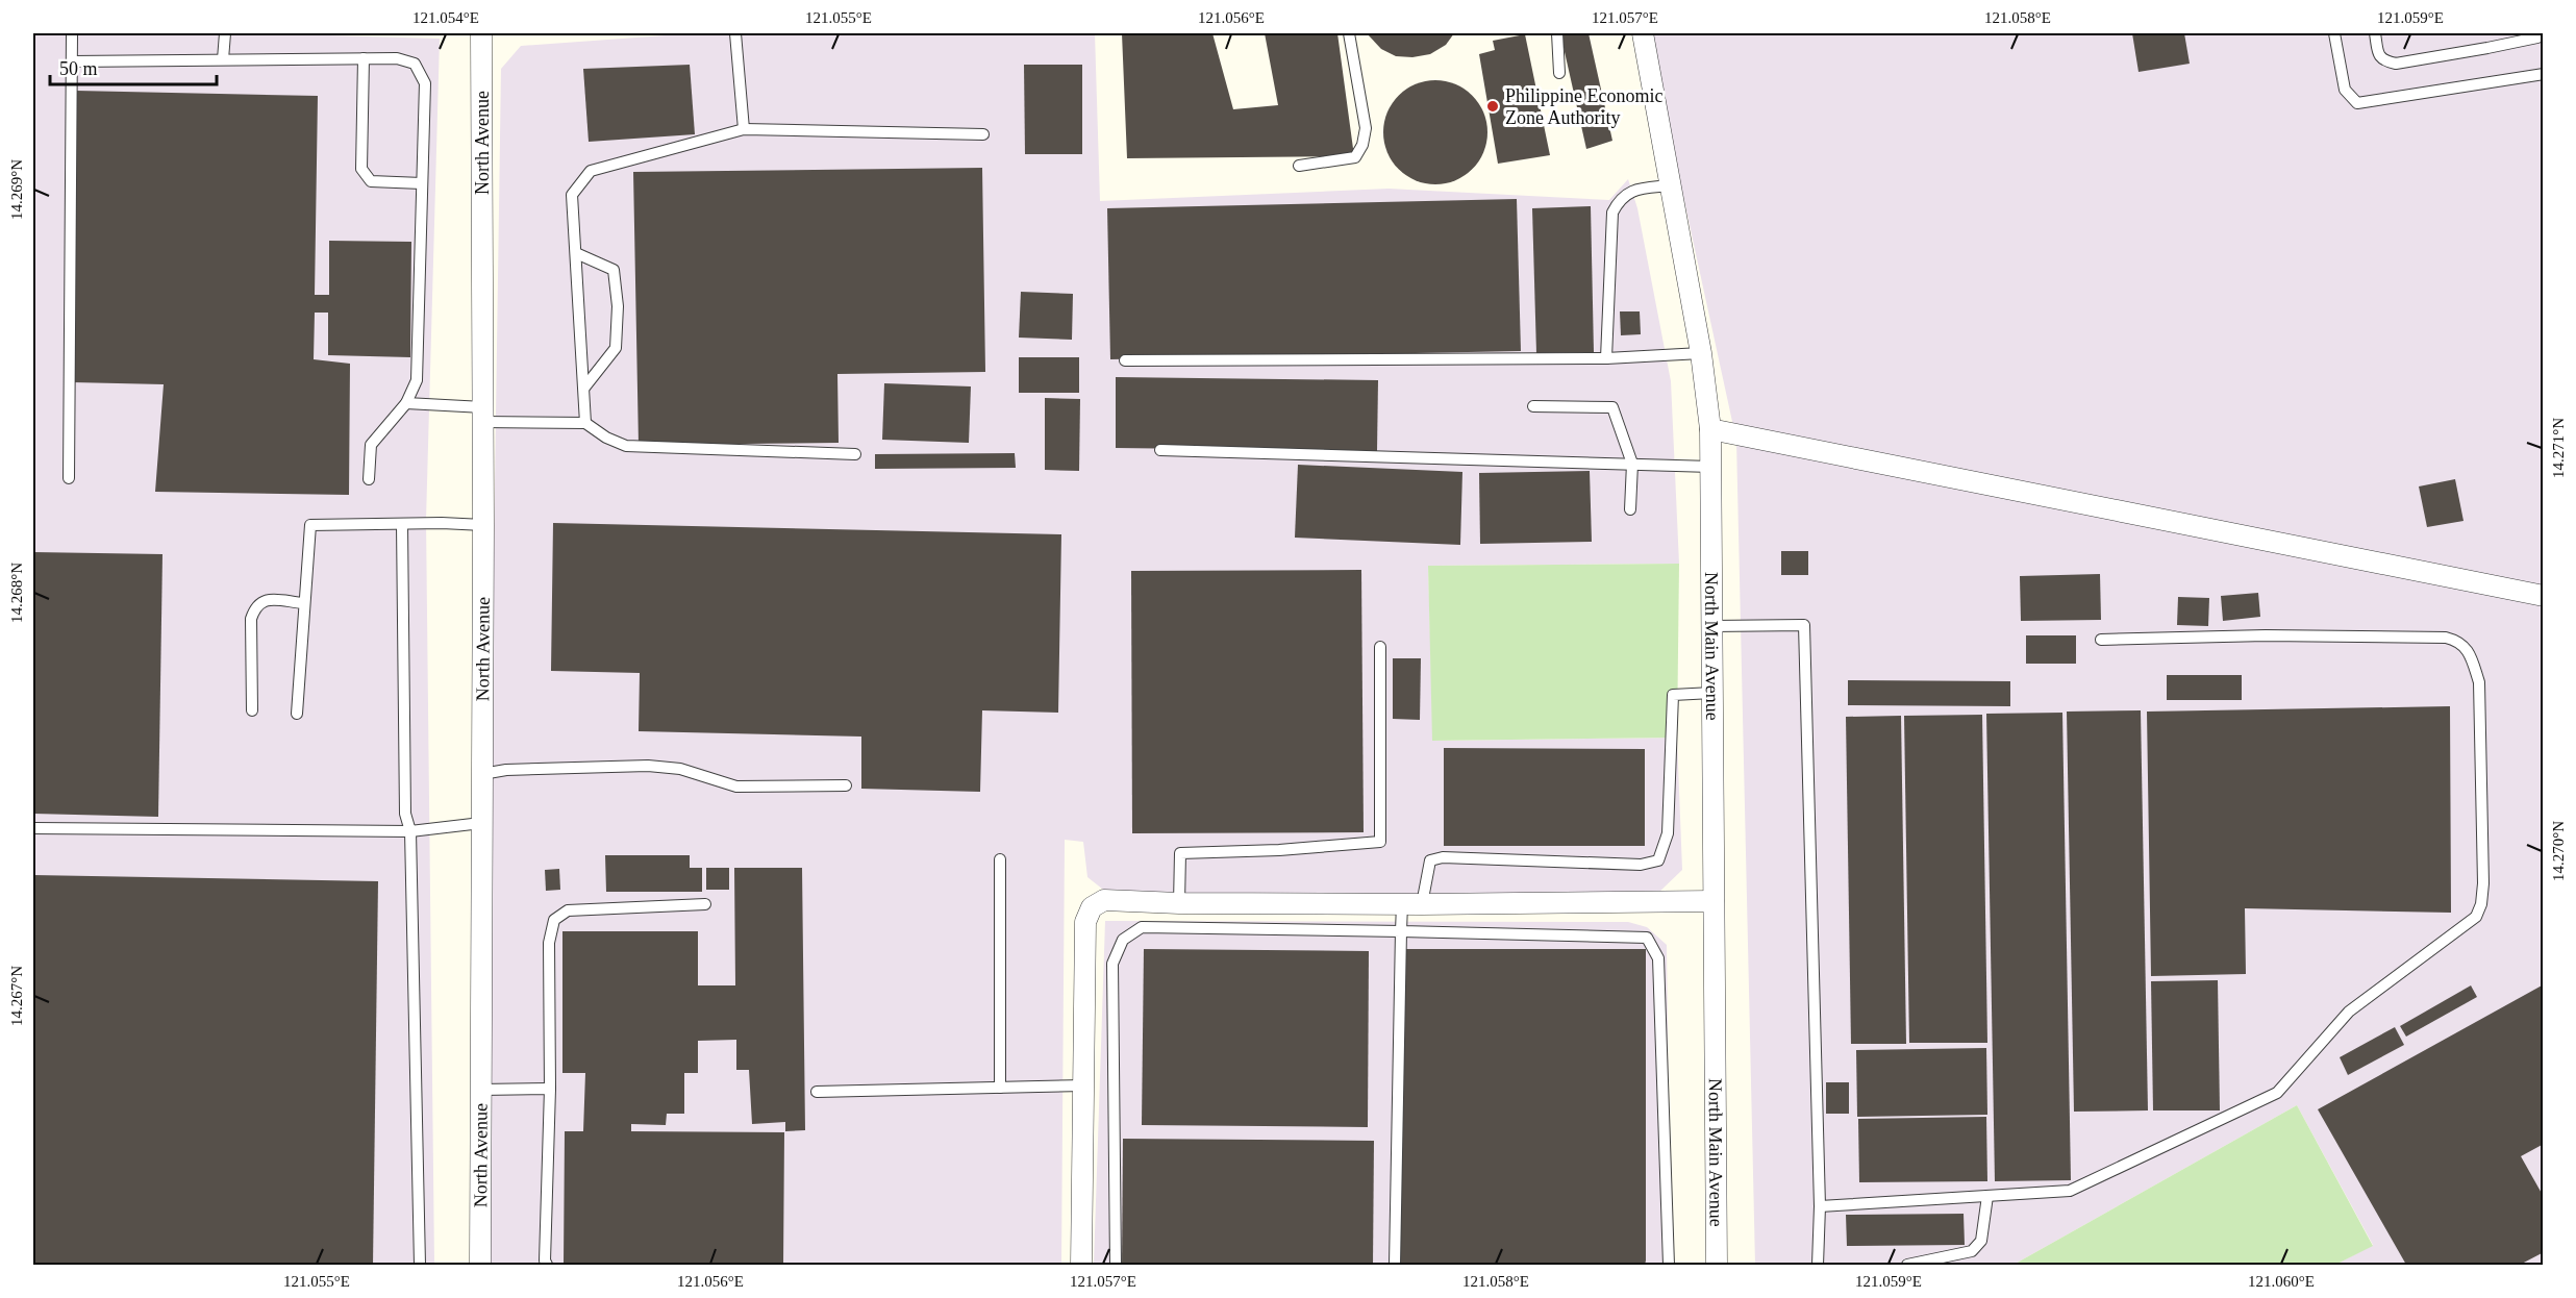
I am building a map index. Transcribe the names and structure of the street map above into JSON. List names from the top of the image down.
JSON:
{
  "streets": {
    "street": ["North Avenue", "North Main Avenue"]
  },
  "places": ["Philippine Economic Zone Authority"],
  "scale_bar": "50 m",
  "coordinates": [
    "121.054°E",
    "121.055°E",
    "121.056°E",
    "121.057°E",
    "121.058°E",
    "121.059°E",
    "14.269°N",
    "14.271°N",
    "14.268°N",
    "14.270°N",
    "14.267°N",
    "121.060°E"
  ]
}
